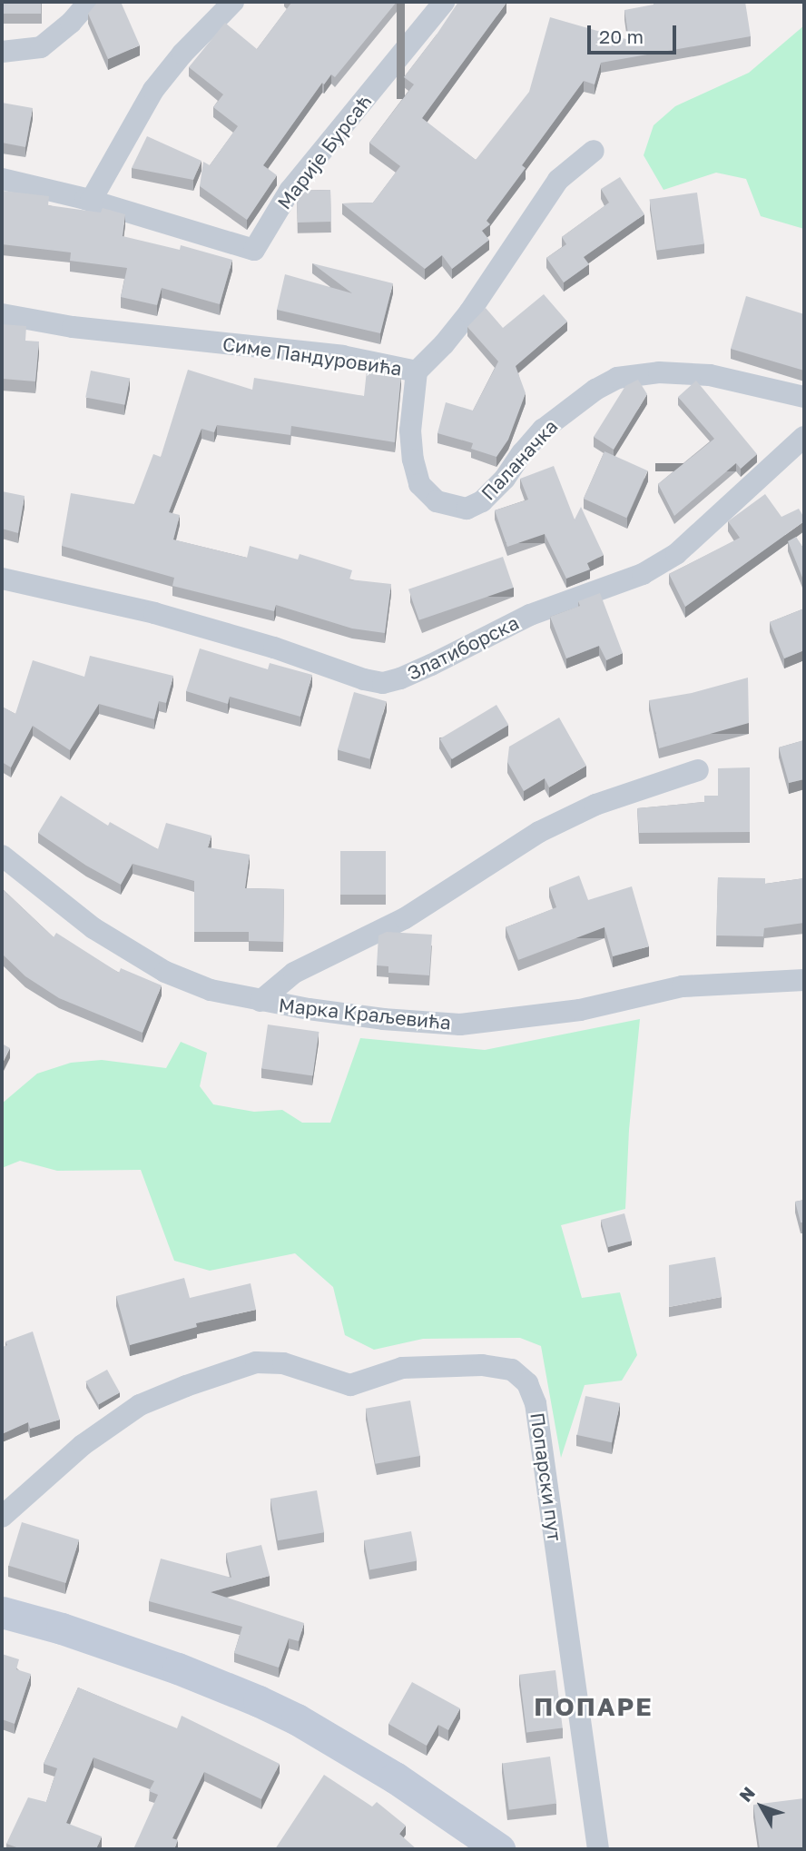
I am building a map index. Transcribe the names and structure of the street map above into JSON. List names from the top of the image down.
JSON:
{
  "streets": {
    "street": [
      "Марије Бурсаћ",
      "Симе Пандуровића",
      "Паланачка",
      "Златиборска",
      "Марка Краљевића",
      "Попарски пут"
    ]
  },
  "crossings": [
    ["Симе Пандуровића", "Паланачка"]
  ],
  "districts": ["ПОПАРЕ"],
  "scale_bar": "20 m",
  "north": "top left"
}
